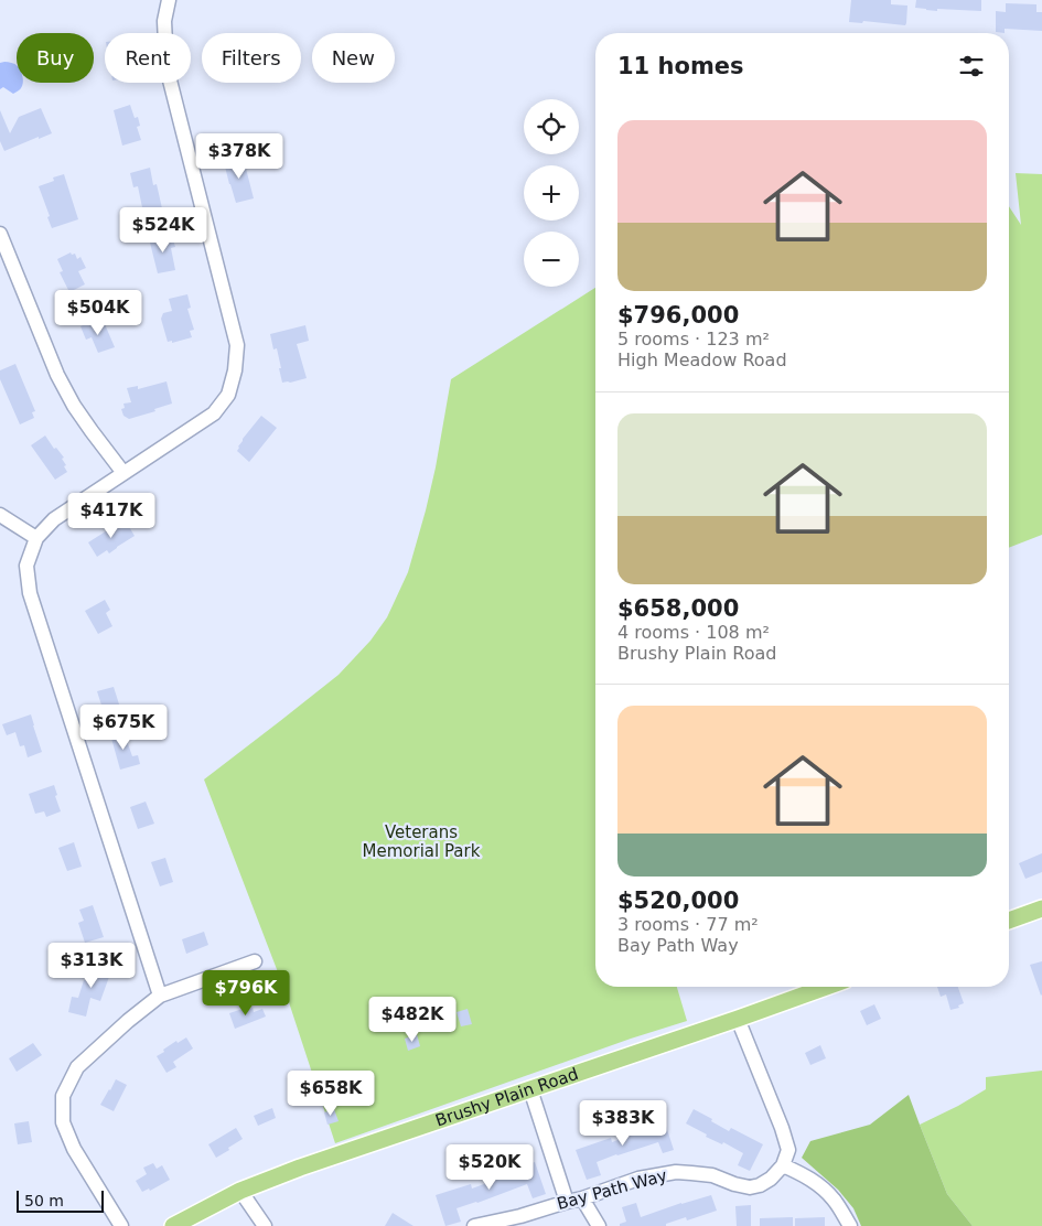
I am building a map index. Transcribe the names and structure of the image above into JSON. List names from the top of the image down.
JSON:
{
  "streets": {
    "main road": ["Brushy Plain Road"],
    "street": ["Bay Path Way"]
  },
  "parks": ["Veterans Memorial Park"],
  "scale_bar": "50 m",
  "page": {
    "chip": [
      "Buy",
      "Rent",
      "Filters",
      "New"
    ],
    "heading": "11 homes",
    "map_buttons": ["+", "−"],
    "list": [
      {
        "name": "$796,000",
        "note": "5 rooms · 123 m² · High Meadow Road"
      },
      {
        "name": "$658,000",
        "note": "4 rooms · 108 m² · Brushy Plain Road"
      },
      {
        "name": "$520,000",
        "note": "3 rooms · 77 m² · Bay Path Way"
      }
    ],
    "price": [
      "$378K",
      "$524K",
      "$504K",
      "$417K",
      "$675K",
      "$313K",
      "$796K",
      "$482K",
      "$658K",
      "$383K",
      "$520K"
    ],
    "scale": "50 m"
  }
}
